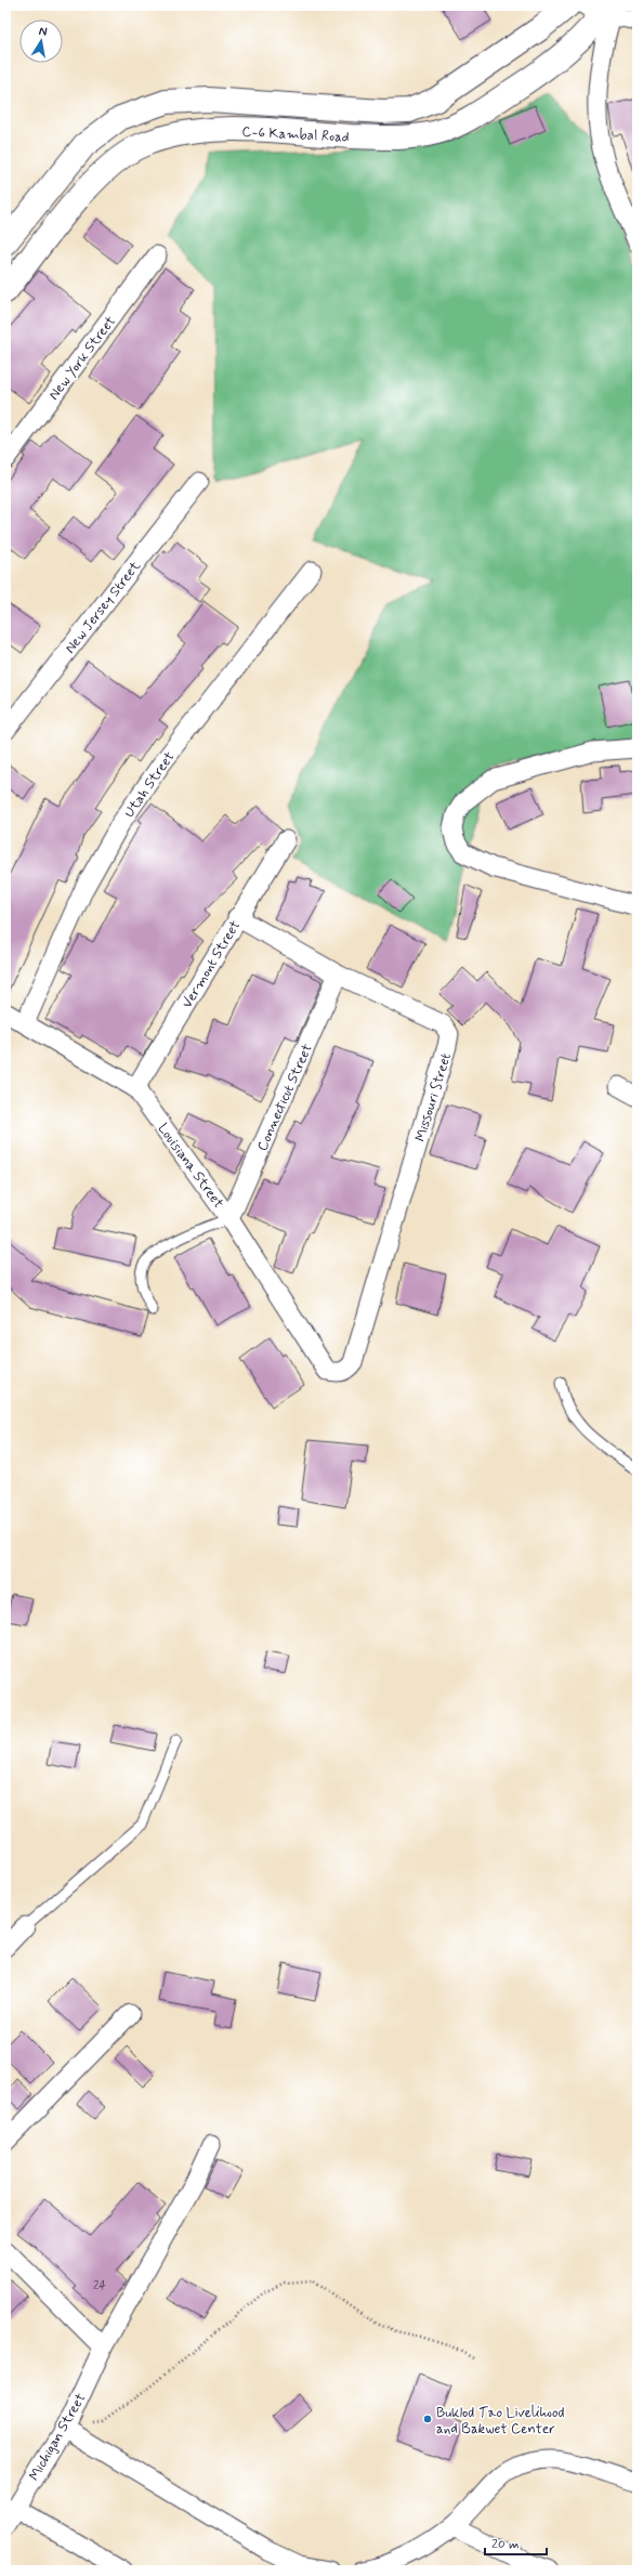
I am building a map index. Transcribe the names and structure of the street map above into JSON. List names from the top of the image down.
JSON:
{
  "streets": {
    "main road": ["C-6 Kambal Road"],
    "street": [
      "New York Street",
      "New Jersey Street",
      "Utah Street",
      "Vermont Street",
      "Connecticut Street",
      "Missouri Street",
      "Louisiana Street",
      "Michigan Street"
    ]
  },
  "crossings": [
    ["Utah Street", "Louisiana Street"],
    ["Vermont Street", "Missouri Street"],
    ["Vermont Street", "Louisiana Street"],
    ["Connecticut Street", "Missouri Street"],
    ["Connecticut Street", "Louisiana Street"],
    ["Missouri Street", "Louisiana Street"]
  ],
  "places": ["Buklod Tao Livelihood and Bakwet Center"],
  "house_numbers": ["24"],
  "scale_bar": "20 m",
  "north": "top"
}
